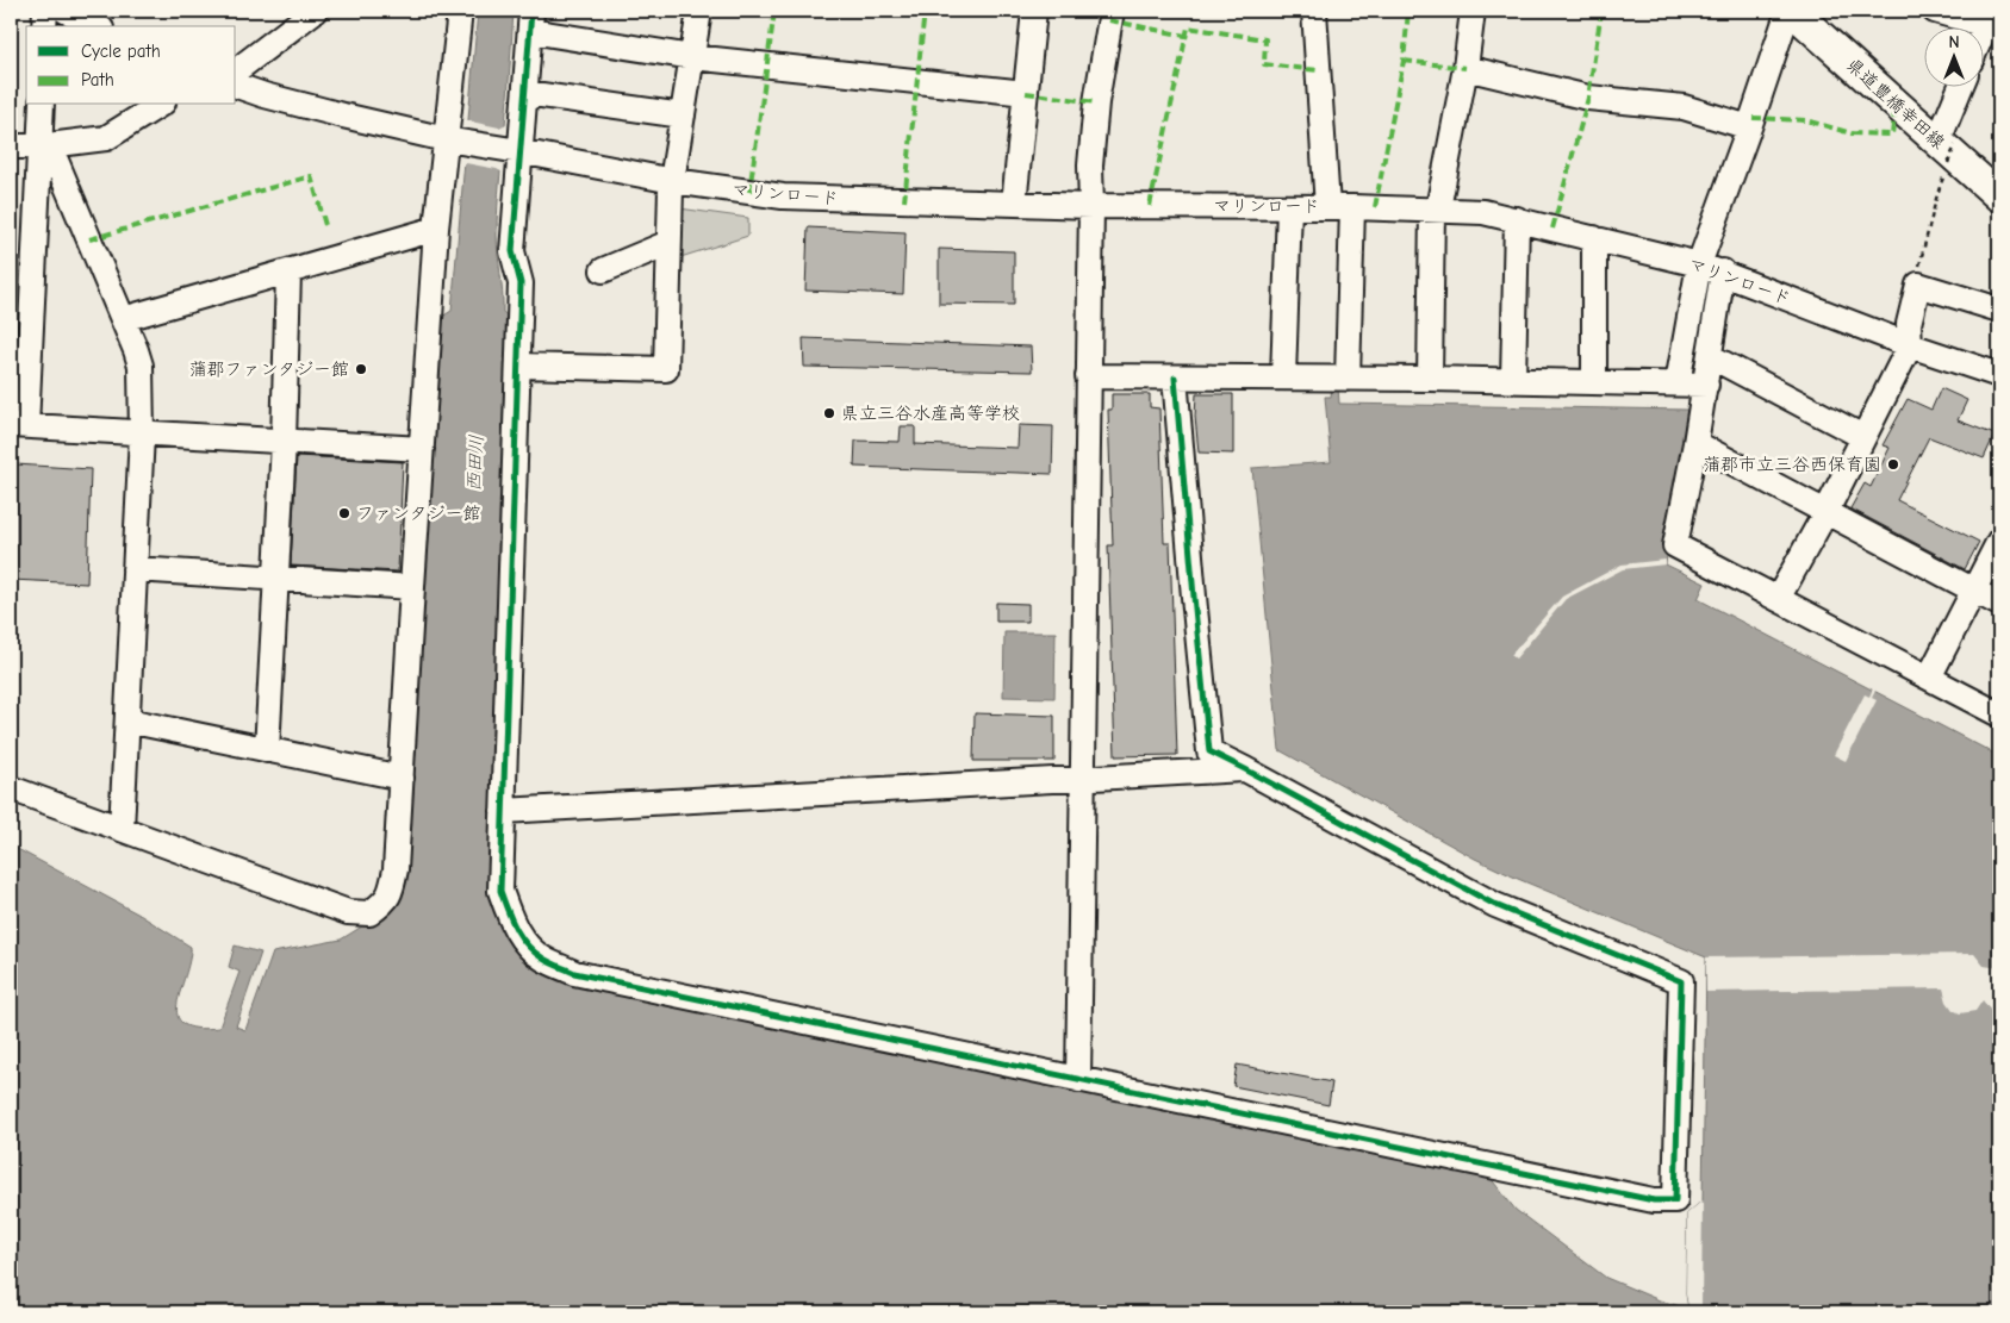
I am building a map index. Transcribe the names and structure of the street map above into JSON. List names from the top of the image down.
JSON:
{
  "streets": {
    "main road": ["県道豊橋幸田線"],
    "street": ["マリンロード"]
  },
  "water": ["西田川"],
  "places": [
    "蒲郡ファンタジー館",
    "県立三谷水産高等学校",
    "蒲郡市立三谷西保育園",
    "ファンタジー館"
  ],
  "legend": ["Cycle path", "Path"],
  "north": "top"
}
